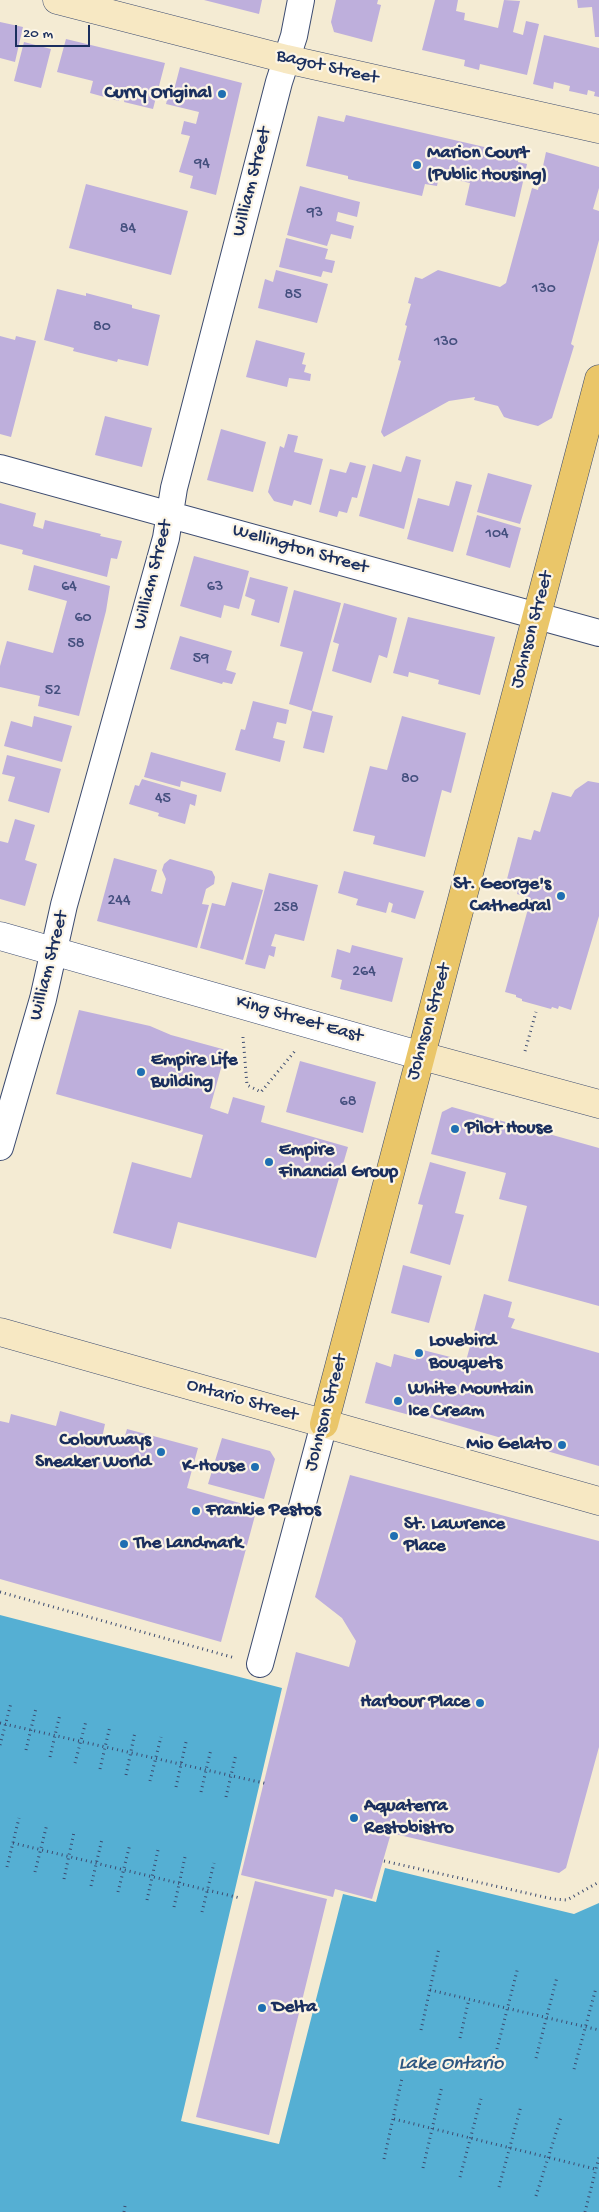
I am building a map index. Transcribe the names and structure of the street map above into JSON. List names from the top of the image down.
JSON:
{
  "streets": {
    "main road": [
      "Bagot Street",
      "Johnson Street",
      "King Street East",
      "Ontario Street"
    ],
    "street": ["William Street", "Wellington Street"]
  },
  "crossings": [
    ["Bagot Street", "William Street"],
    ["William Street", "Wellington Street"],
    ["William Street", "King Street East"],
    ["Wellington Street", "Johnson Street"],
    ["Johnson Street", "King Street East"],
    ["Johnson Street", "Ontario Street"]
  ],
  "water": ["Lake Ontario"],
  "places": [
    "Curry Original",
    "Marion Court (Public Housing)",
    "St. George's Cathedral",
    "Empire Life Building",
    "Pilot House",
    "Empire Financial Group",
    "Lovebird Bouquets",
    "White Mountain Ice Cream",
    "Mio Gelato",
    "Colourways Sneaker World",
    "K-House",
    "Frankie Pestos",
    "St. Lawrence Place",
    "The Landmark",
    "Harbour Place",
    "Aquaterra Restobistro",
    "Delta"
  ],
  "house_numbers": [
    "94",
    "93",
    "84",
    "130",
    "85",
    "80",
    "130",
    "104",
    "64",
    "63",
    "60",
    "58",
    "59",
    "52",
    "80",
    "45",
    "244",
    "258",
    "264",
    "68"
  ],
  "scale_bar": "20 m"
}
